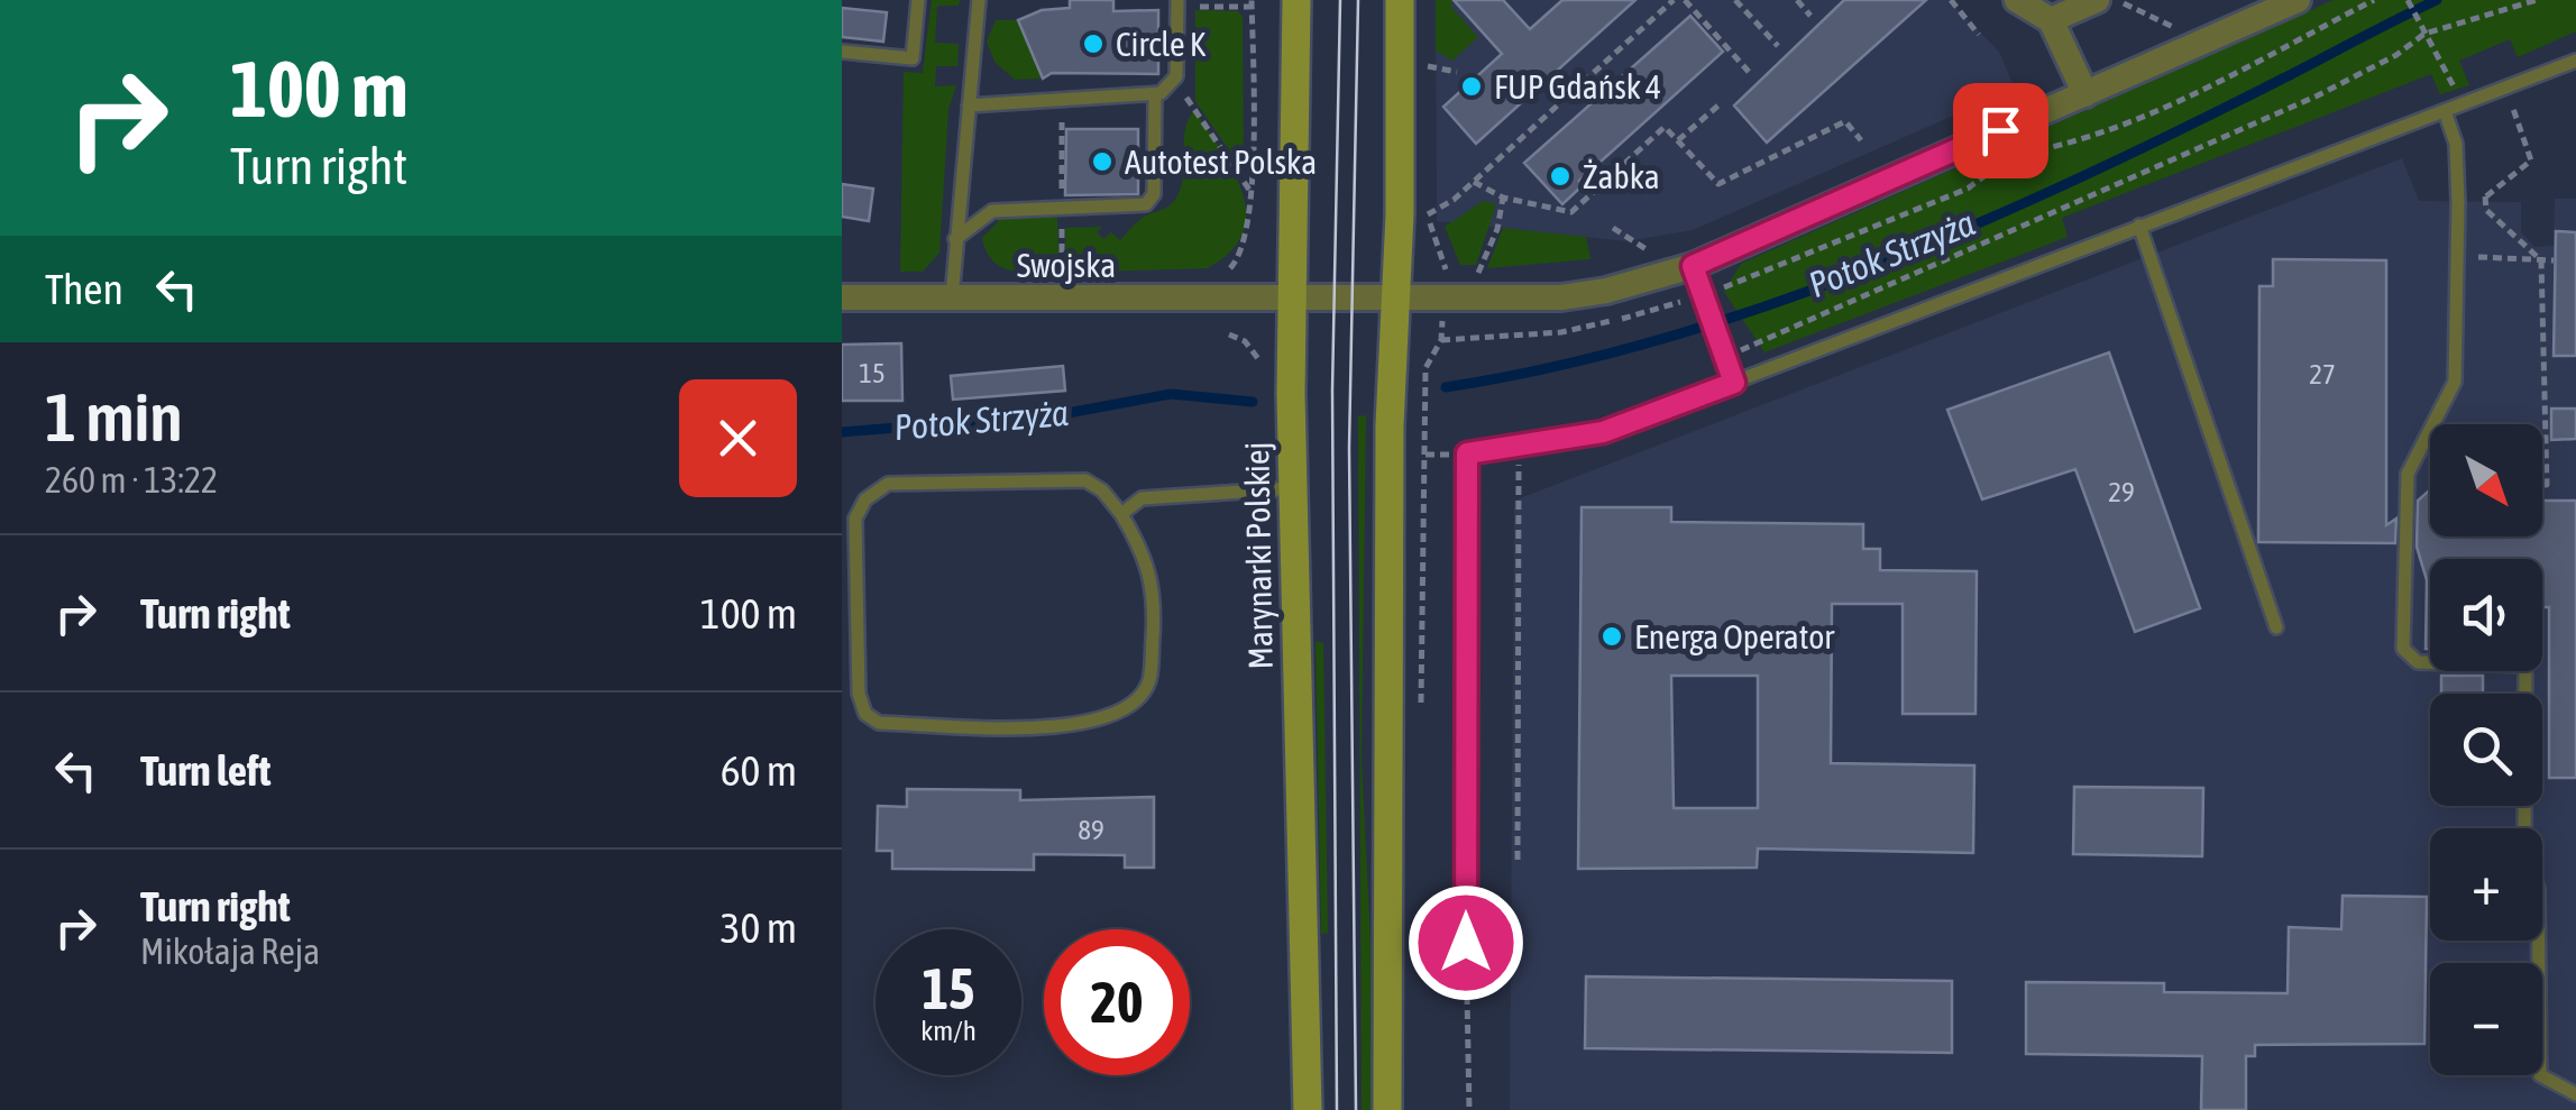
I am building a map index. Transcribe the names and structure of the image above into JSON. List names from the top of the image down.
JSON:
{
  "streets": {
    "main road": ["Marynarki Polskiej"],
    "street": ["Swojska"]
  },
  "crossings": [
    ["Swojska", "Marynarki Polskiej"]
  ],
  "water": ["Potok Strzyża"],
  "places": [
    "Circle K",
    "FUP Gdańsk 4",
    "Autotest Polska",
    "Żabka",
    "Energa Operator"
  ],
  "house_numbers": [
    "15",
    "27",
    "29",
    "89"
  ],
  "north": "bottom right",
  "page": {
    "turn": ["100 m", "Turn right"],
    "then": "Then",
    "heading": ["1 min", "260 m · 13:22"],
    "map_buttons": ["+", "−"],
    "list": [
      {
        "name": "Turn right",
        "value": "100 m"
      },
      {
        "name": "Turn left",
        "value": "60 m"
      },
      {
        "name": "Turn right",
        "note": "Mikołaja Reja",
        "value": "30 m"
      }
    ],
    "speed": "15 km/h",
    "limit": "20"
  }
}
